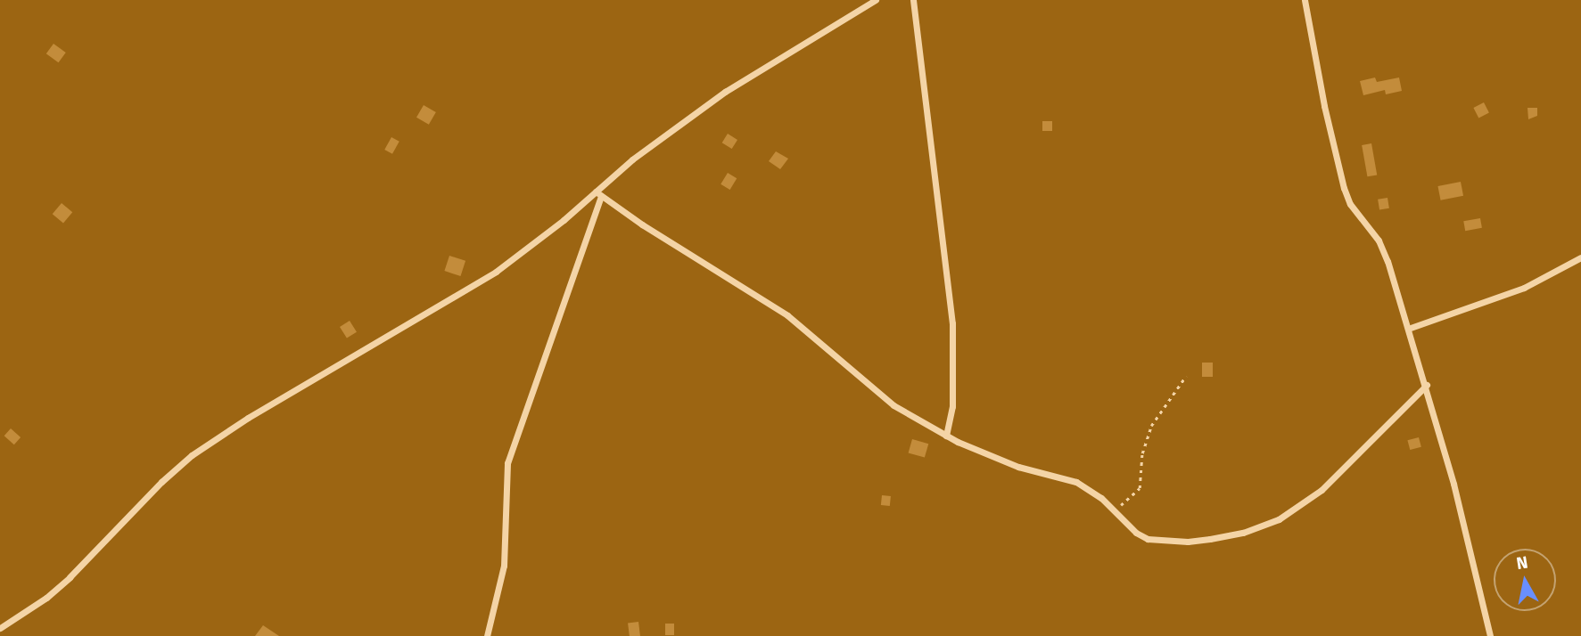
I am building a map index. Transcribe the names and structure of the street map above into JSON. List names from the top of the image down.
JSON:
{
  "north": "top"
}
